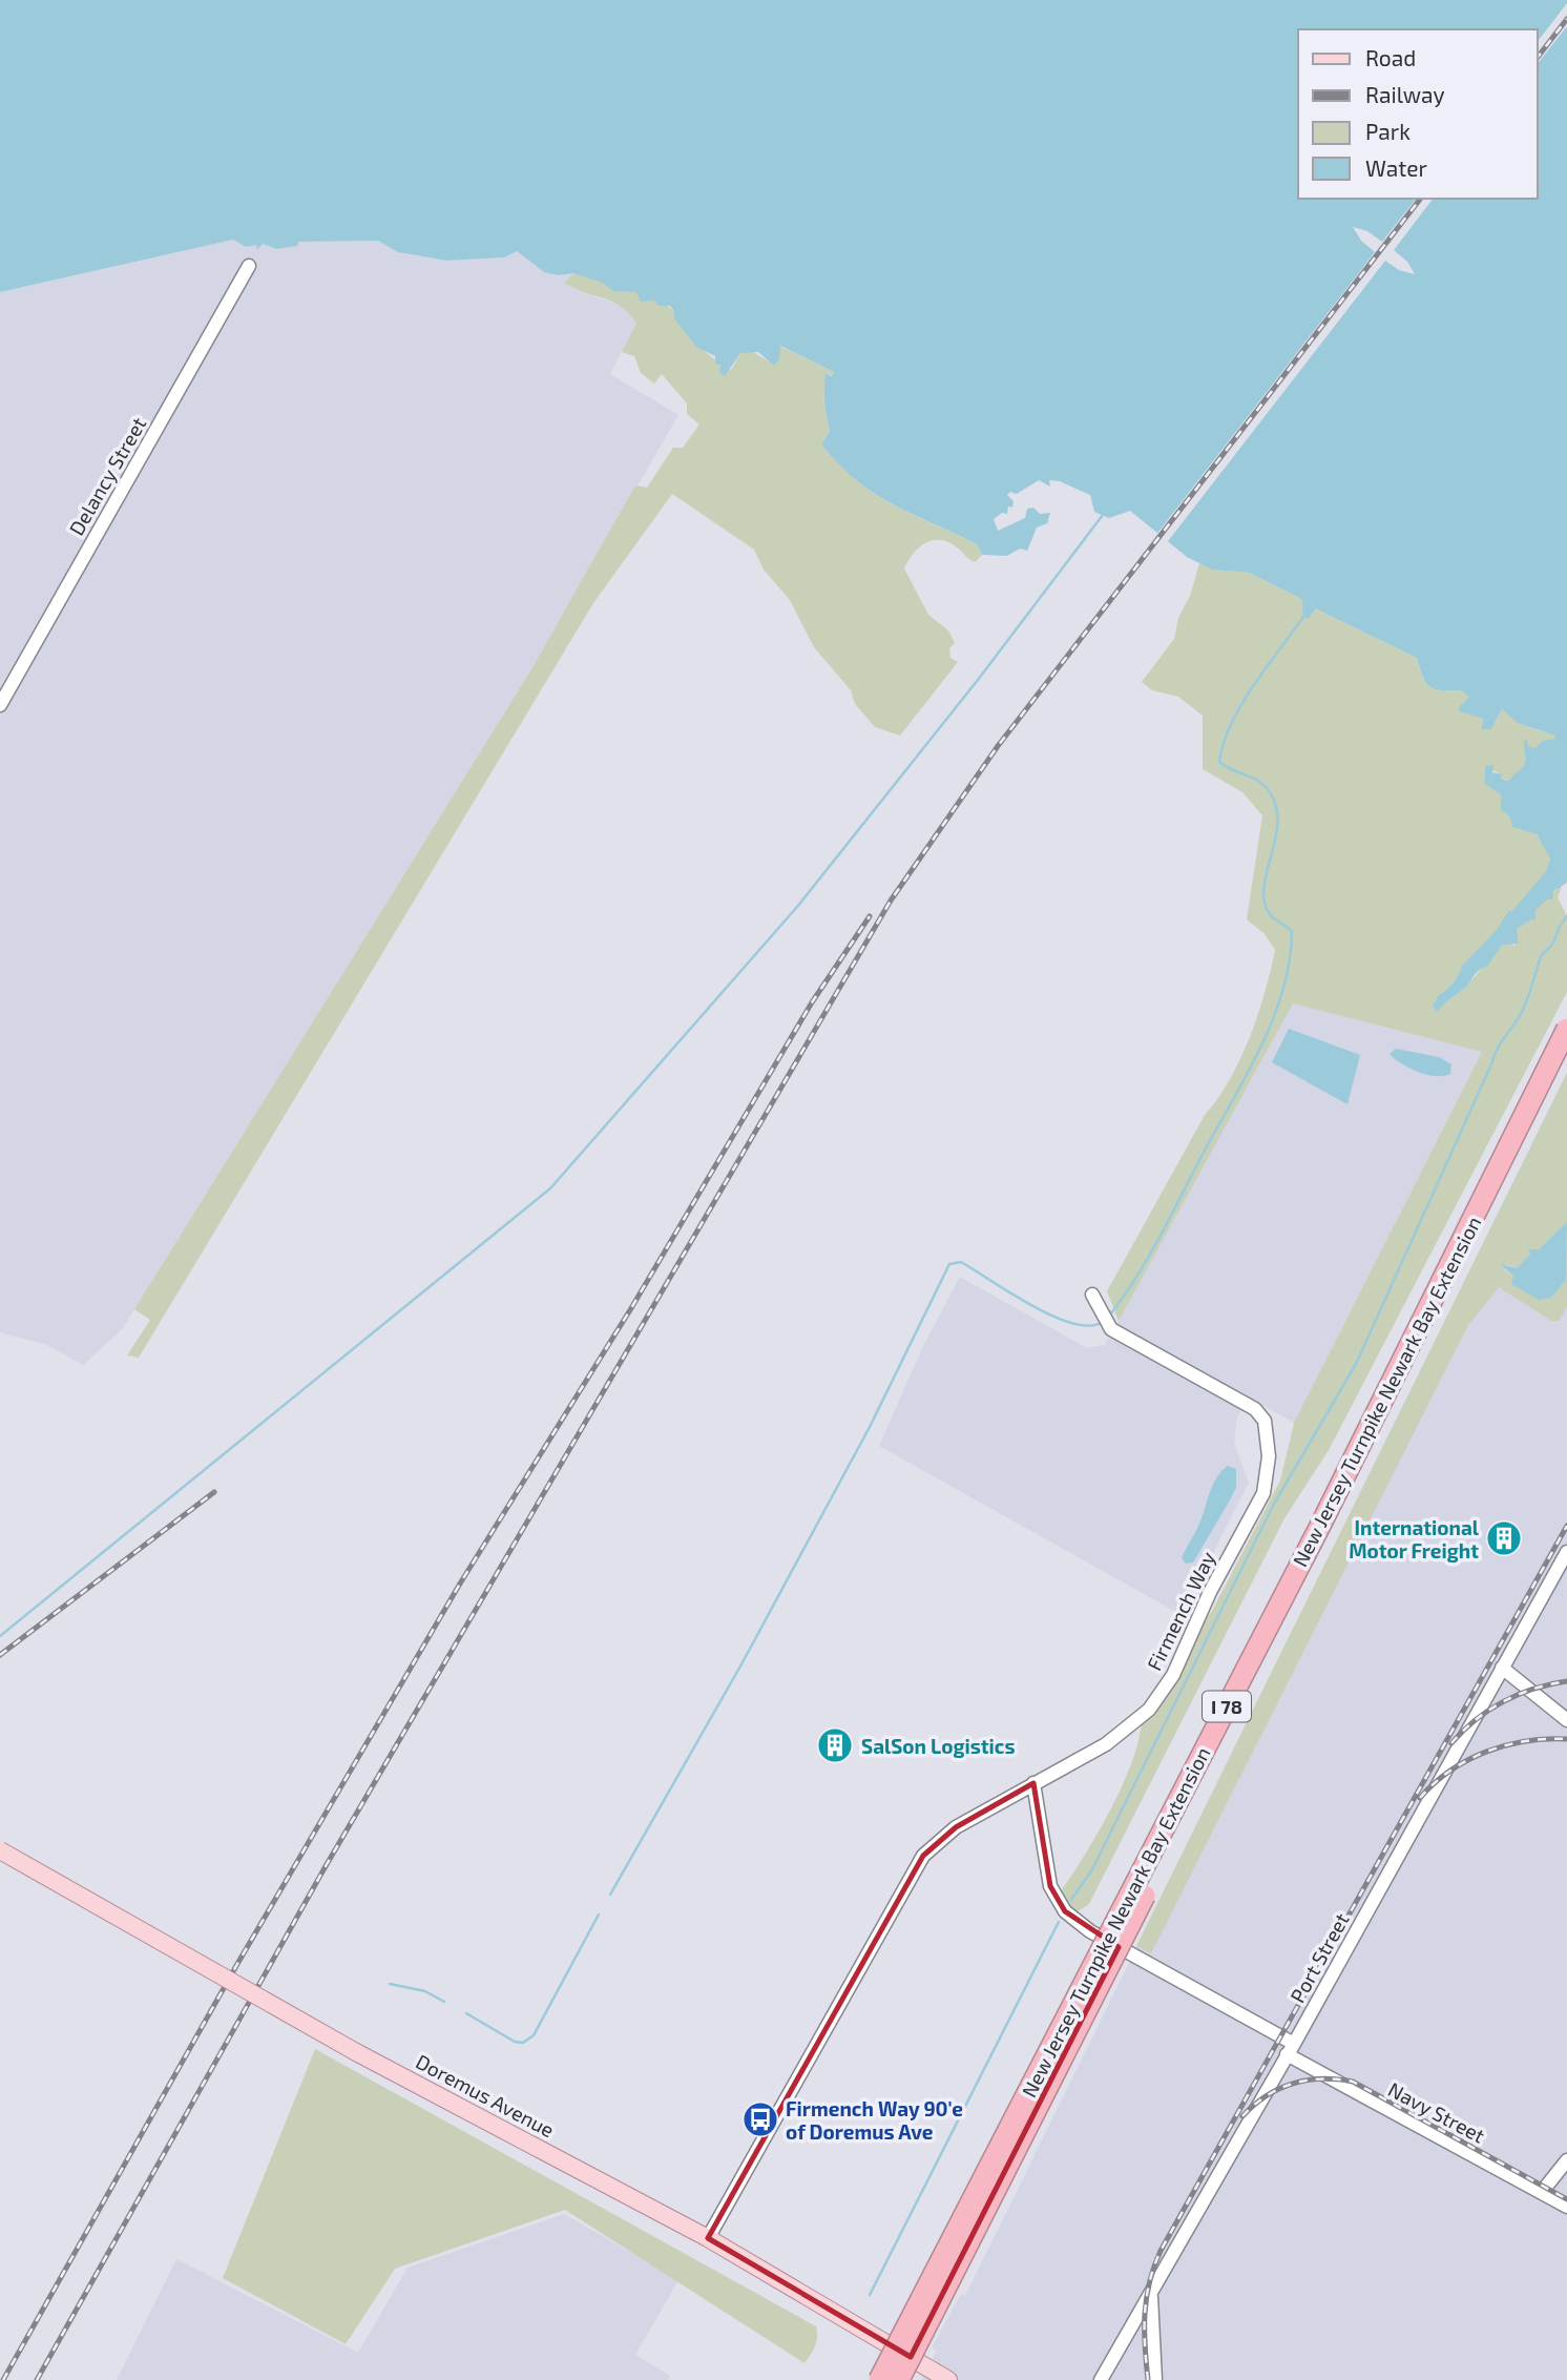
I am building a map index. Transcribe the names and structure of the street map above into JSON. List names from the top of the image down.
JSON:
{
  "streets": {
    "highway": ["New Jersey Turnpike Newark Bay Extension", "I 78"],
    "main road": ["Doremus Avenue"],
    "street": [
      "Delancy Street",
      "Firmench Way",
      "Port Street",
      "Navy Street"
    ]
  },
  "crossings": [
    ["Firmench Way", "Doremus Avenue"],
    ["Firmench Way", "Navy Street"],
    ["Port Street", "Navy Street"]
  ],
  "places": {
    "building": ["International Motor Freight", "SalSon Logistics"],
    "bus stop": ["Firmench Way 90'e of Doremus Ave"]
  },
  "legend": [
    "Road",
    "Railway",
    "Park",
    "Water"
  ]
}
